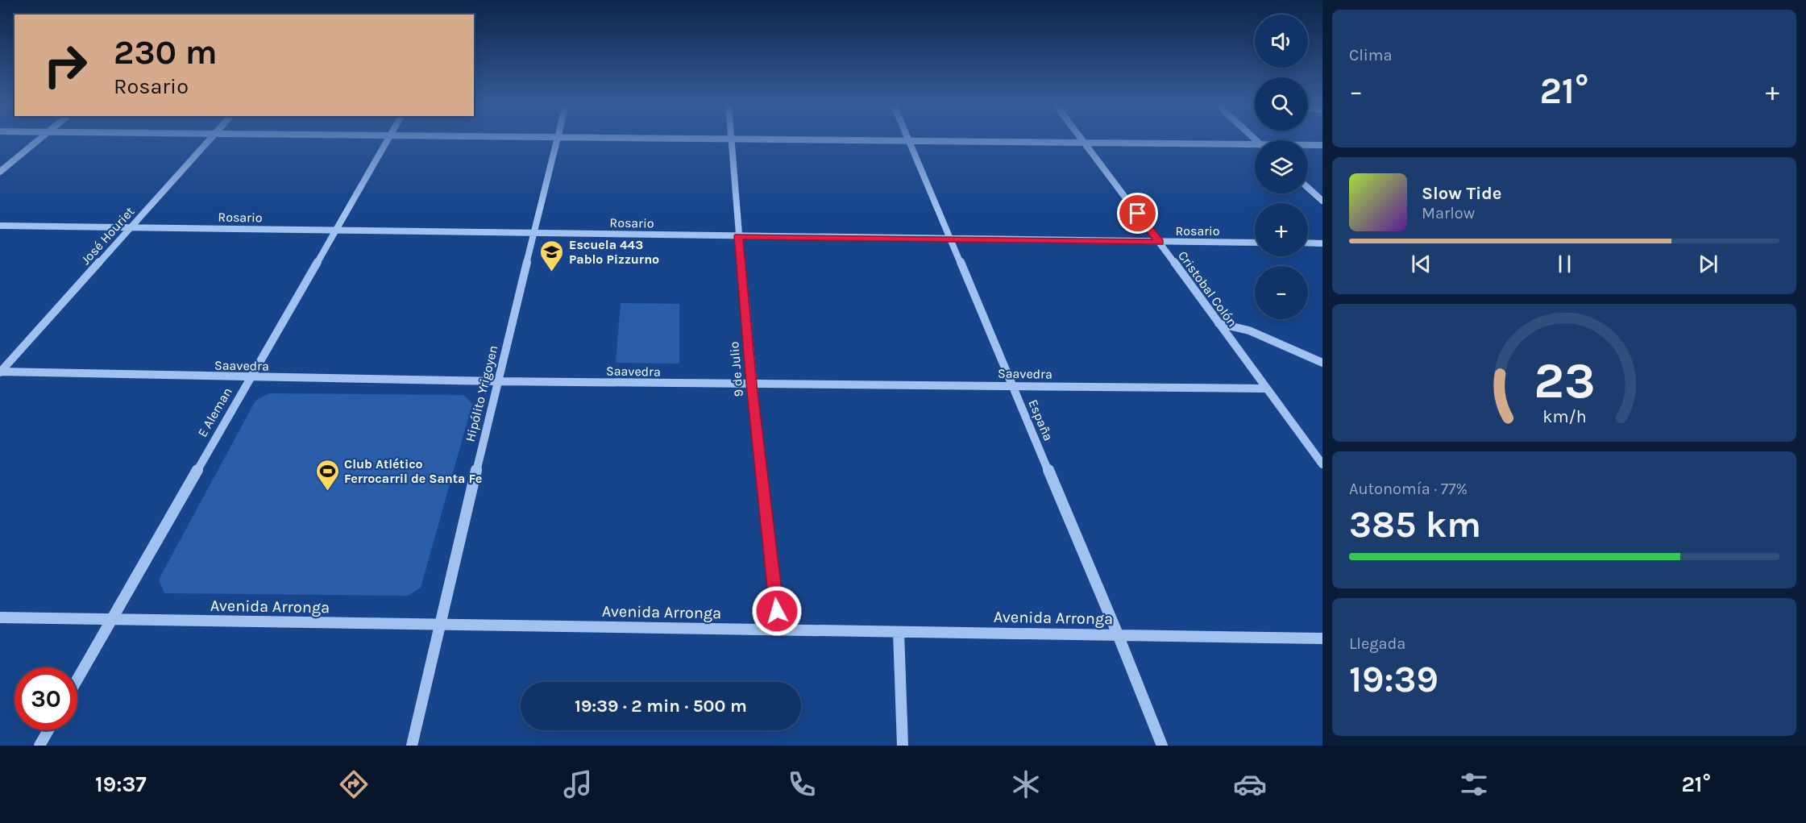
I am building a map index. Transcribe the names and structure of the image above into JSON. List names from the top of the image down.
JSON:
{
  "streets": {
    "street": [
      "Rosario",
      "José Houriet",
      "Cristobal Colón",
      "Saavedra",
      "9 de Julio",
      "Hipólito Yrigoyen",
      "E Aleman",
      "España",
      "Avenida Arronga"
    ]
  },
  "crossings": [
    ["Rosario", "José Houriet"],
    ["Rosario", "Cristobal Colón"],
    ["Rosario", "9 de Julio"],
    ["Rosario", "Hipólito Yrigoyen"],
    ["Rosario", "E Aleman"],
    ["Rosario", "España"],
    ["José Houriet", "Saavedra"],
    ["Cristobal Colón", "Saavedra"],
    ["Saavedra", "9 de Julio"],
    ["Saavedra", "Hipólito Yrigoyen"],
    ["Saavedra", "E Aleman"],
    ["Saavedra", "España"],
    ["9 de Julio", "Avenida Arronga"],
    ["Hipólito Yrigoyen", "Avenida Arronga"],
    ["E Aleman", "Avenida Arronga"],
    ["España", "Avenida Arronga"]
  ],
  "places": {
    "school or university": ["Escuela 443 Pablo Pizzurno"],
    "sports": ["Club Atlético Ferrocarril de Santa Fe"]
  },
  "page": {
    "tile": [
      "Clima",
      ["Autonomía · 77%", "385 km"],
      ["Llegada", "19:39"]
    ],
    "map_buttons": ["+", "−"],
    "turn": ["230 m", "Rosario"],
    "heat": ["−", "21°", "+"],
    "song": ["Slow Tide", "Marlow"],
    "limit": "30",
    "trip": "19:39 · 2 min · 500 m",
    "tabs": ["19:37", "21°"],
    "gauge": ["23", "km/h"]
  }
}
